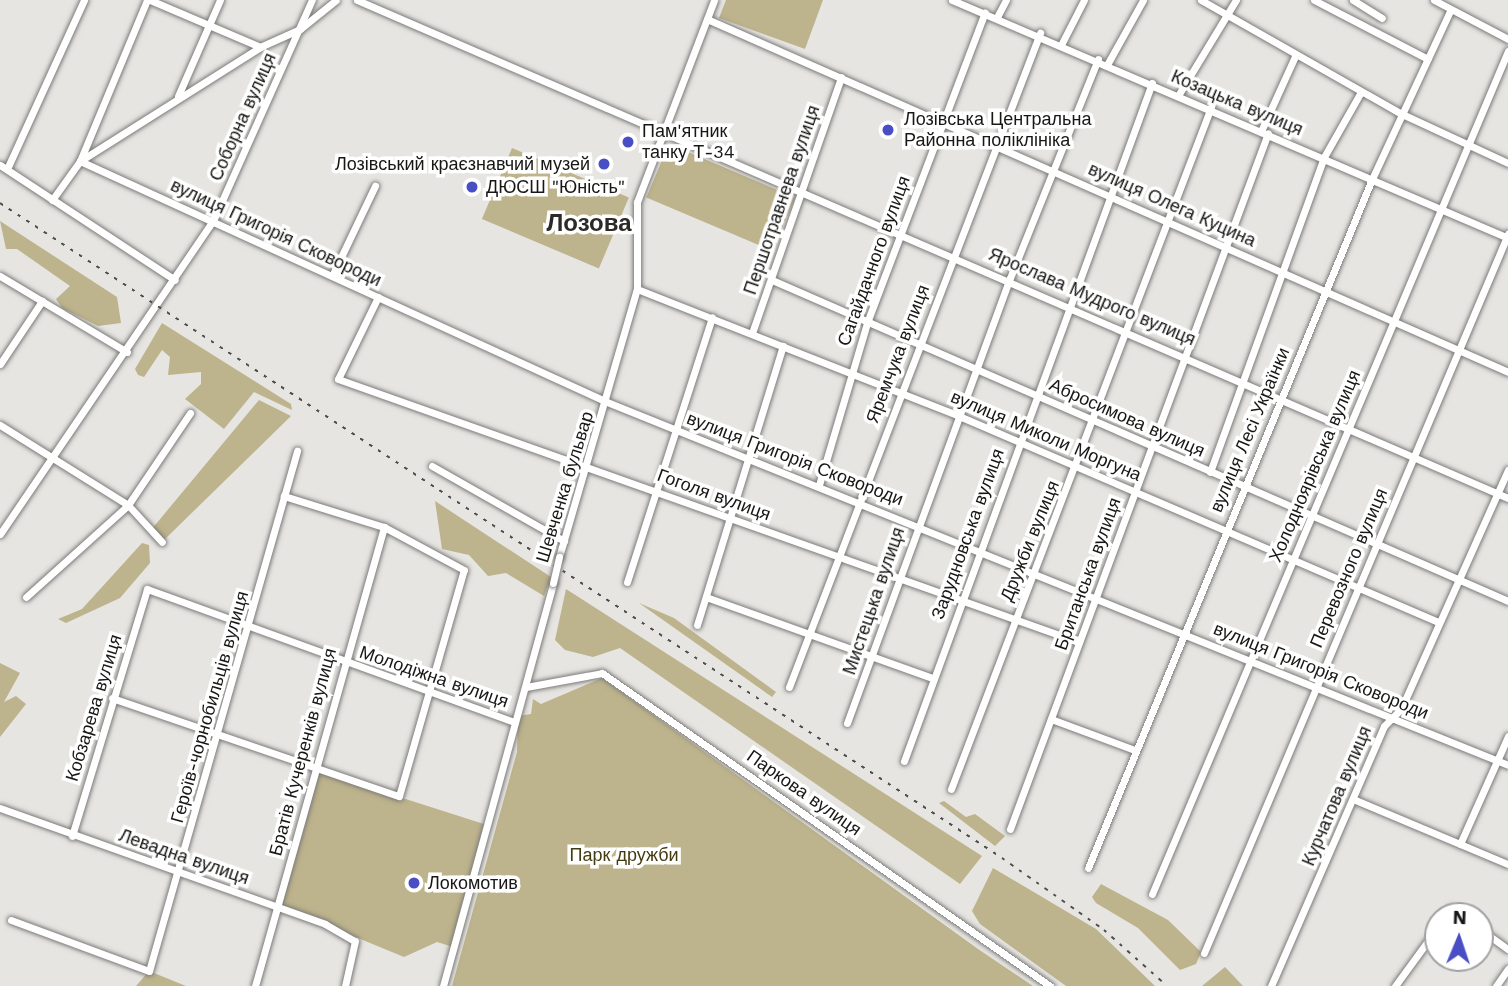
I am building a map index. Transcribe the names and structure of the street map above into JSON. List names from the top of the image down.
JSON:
{
  "streets": {
    "street": [
      "Козацька вулиця",
      "Соборна вулиця",
      "Першотравнева вулиця",
      "вулиця Олега Куцина",
      "вулиця Григорія Сковороди",
      "Сагайдачного вулиця",
      "Ярослава Мудрого вулиця",
      "Яремчука вулиця",
      "Абросимова вулиця",
      "вулиця Лесі Українки",
      "вулиця Миколи Моргуна",
      "Холодноярівська вулиця",
      "Шевченка бульвар",
      "Гоголя вулиця",
      "Зарудновська вулиця",
      "Дружби вулиця",
      "Перевозного вулиця",
      "Британська вулиця",
      "Мистецька вулиця",
      "Молодіжна вулиця",
      "Героїв-чорнобильців вулиця",
      "Кобзарева вулиця",
      "Братів Кучеренків вулиця",
      "Паркова вулиця",
      "Курчатова вулиця",
      "Левадна вулиця"
    ]
  },
  "crossings": [
    ["Козацька вулиця", "Сагайдачного вулиця"],
    ["Козацька вулиця", "Яремчука вулиця"],
    ["Козацька вулиця", "вулиця Лесі Українки"],
    ["Козацька вулиця", "Холодноярівська вулиця"],
    ["Козацька вулиця", "Зарудновська вулиця"],
    ["Козацька вулиця", "Дружби вулиця"],
    ["Козацька вулиця", "Перевозного вулиця"],
    ["Козацька вулиця", "Британська вулиця"],
    ["Козацька вулиця", "Мистецька вулиця"],
    ["Соборна вулиця", "вулиця Григорія Сковороди"],
    ["Першотравнева вулиця", "вулиця Олега Куцина"],
    ["Першотравнева вулиця", "Ярослава Мудрого вулиця"],
    ["Першотравнева вулиця", "Абросимова вулиця"],
    ["Першотравнева вулиця", "вулиця Миколи Моргуна"],
    ["вулиця Олега Куцина", "Сагайдачного вулиця"],
    ["вулиця Олега Куцина", "Яремчука вулиця"],
    ["вулиця Олега Куцина", "вулиця Лесі Українки"],
    ["вулиця Олега Куцина", "Холодноярівська вулиця"],
    ["вулиця Олега Куцина", "Шевченка бульвар"],
    ["вулиця Олега Куцина", "Зарудновська вулиця"],
    ["вулиця Олега Куцина", "Дружби вулиця"],
    ["вулиця Олега Куцина", "Перевозного вулиця"],
    ["вулиця Олега Куцина", "Британська вулиця"],
    ["вулиця Олега Куцина", "Мистецька вулиця"],
    ["вулиця Григорія Сковороди", "Сагайдачного вулиця"],
    ["вулиця Григорія Сковороди", "Яремчука вулиця"],
    ["вулиця Григорія Сковороди", "вулиця Лесі Українки"],
    ["вулиця Григорія Сковороди", "Холодноярівська вулиця"],
    ["вулиця Григорія Сковороди", "Шевченка бульвар"],
    ["вулиця Григорія Сковороди", "Гоголя вулиця"],
    ["вулиця Григорія Сковороди", "Зарудновська вулиця"],
    ["вулиця Григорія Сковороди", "Дружби вулиця"],
    ["вулиця Григорія Сковороди", "Перевозного вулиця"],
    ["вулиця Григорія Сковороди", "Британська вулиця"],
    ["вулиця Григорія Сковороди", "Мистецька вулиця"],
    ["вулиця Григорія Сковороди", "Курчатова вулиця"],
    ["Сагайдачного вулиця", "Ярослава Мудрого вулиця"],
    ["Сагайдачного вулиця", "Абросимова вулиця"],
    ["Сагайдачного вулиця", "вулиця Миколи Моргуна"],
    ["Ярослава Мудрого вулиця", "Яремчука вулиця"],
    ["Ярослава Мудрого вулиця", "вулиця Лесі Українки"],
    ["Ярослава Мудрого вулиця", "Холодноярівська вулиця"],
    ["Ярослава Мудрого вулиця", "Шевченка бульвар"],
    ["Ярослава Мудрого вулиця", "Зарудновська вулиця"],
    ["Ярослава Мудрого вулиця", "Дружби вулиця"],
    ["Ярослава Мудрого вулиця", "Перевозного вулиця"],
    ["Ярослава Мудрого вулиця", "Британська вулиця"],
    ["Ярослава Мудрого вулиця", "Мистецька вулиця"],
    ["Ярослава Мудрого вулиця", "Курчатова вулиця"],
    ["Яремчука вулиця", "Абросимова вулиця"],
    ["Яремчука вулиця", "вулиця Миколи Моргуна"],
    ["Яремчука вулиця", "Гоголя вулиця"],
    ["Абросимова вулиця", "вулиця Лесі Українки"],
    ["Абросимова вулиця", "Холодноярівська вулиця"],
    ["Абросимова вулиця", "Зарудновська вулиця"],
    ["Абросимова вулиця", "Дружби вулиця"],
    ["Абросимова вулиця", "Перевозного вулиця"],
    ["Абросимова вулиця", "Британська вулиця"],
    ["Абросимова вулиця", "Мистецька вулиця"],
    ["Абросимова вулиця", "Курчатова вулиця"],
    ["вулиця Лесі Українки", "вулиця Миколи Моргуна"],
    ["вулиця Миколи Моргуна", "Холодноярівська вулиця"],
    ["вулиця Миколи Моргуна", "Шевченка бульвар"],
    ["вулиця Миколи Моргуна", "Зарудновська вулиця"],
    ["вулиця Миколи Моргуна", "Дружби вулиця"],
    ["вулиця Миколи Моргуна", "Перевозного вулиця"],
    ["вулиця Миколи Моргуна", "Британська вулиця"],
    ["вулиця Миколи Моргуна", "Мистецька вулиця"],
    ["вулиця Миколи Моргуна", "Курчатова вулиця"],
    ["Шевченка бульвар", "Гоголя вулиця"],
    ["Шевченка бульвар", "Молодіжна вулиця"],
    ["Шевченка бульвар", "Паркова вулиця"],
    ["Гоголя вулиця", "Зарудновська вулиця"],
    ["Гоголя вулиця", "Дружби вулиця"],
    ["Гоголя вулиця", "Британська вулиця"],
    ["Гоголя вулиця", "Мистецька вулиця"],
    ["Молодіжна вулиця", "Героїв-чорнобильців вулиця"],
    ["Молодіжна вулиця", "Кобзарева вулиця"],
    ["Молодіжна вулиця", "Братів Кучеренків вулиця"],
    ["Героїв-чорнобильців вулиця", "Левадна вулиця"],
    ["Кобзарева вулиця", "Левадна вулиця"],
    ["Братів Кучеренків вулиця", "Левадна вулиця"]
  ],
  "districts": ["Лозова"],
  "parks": ["Парк дружби"],
  "places": [
    "Лозівська Центральна Районна поліклініка",
    "Пам'ятник танку Т-34",
    "Лозівський краєзнавчий музей",
    "ДЮСШ \"Юність\"",
    "Локомотив"
  ],
  "north": "top"
}
